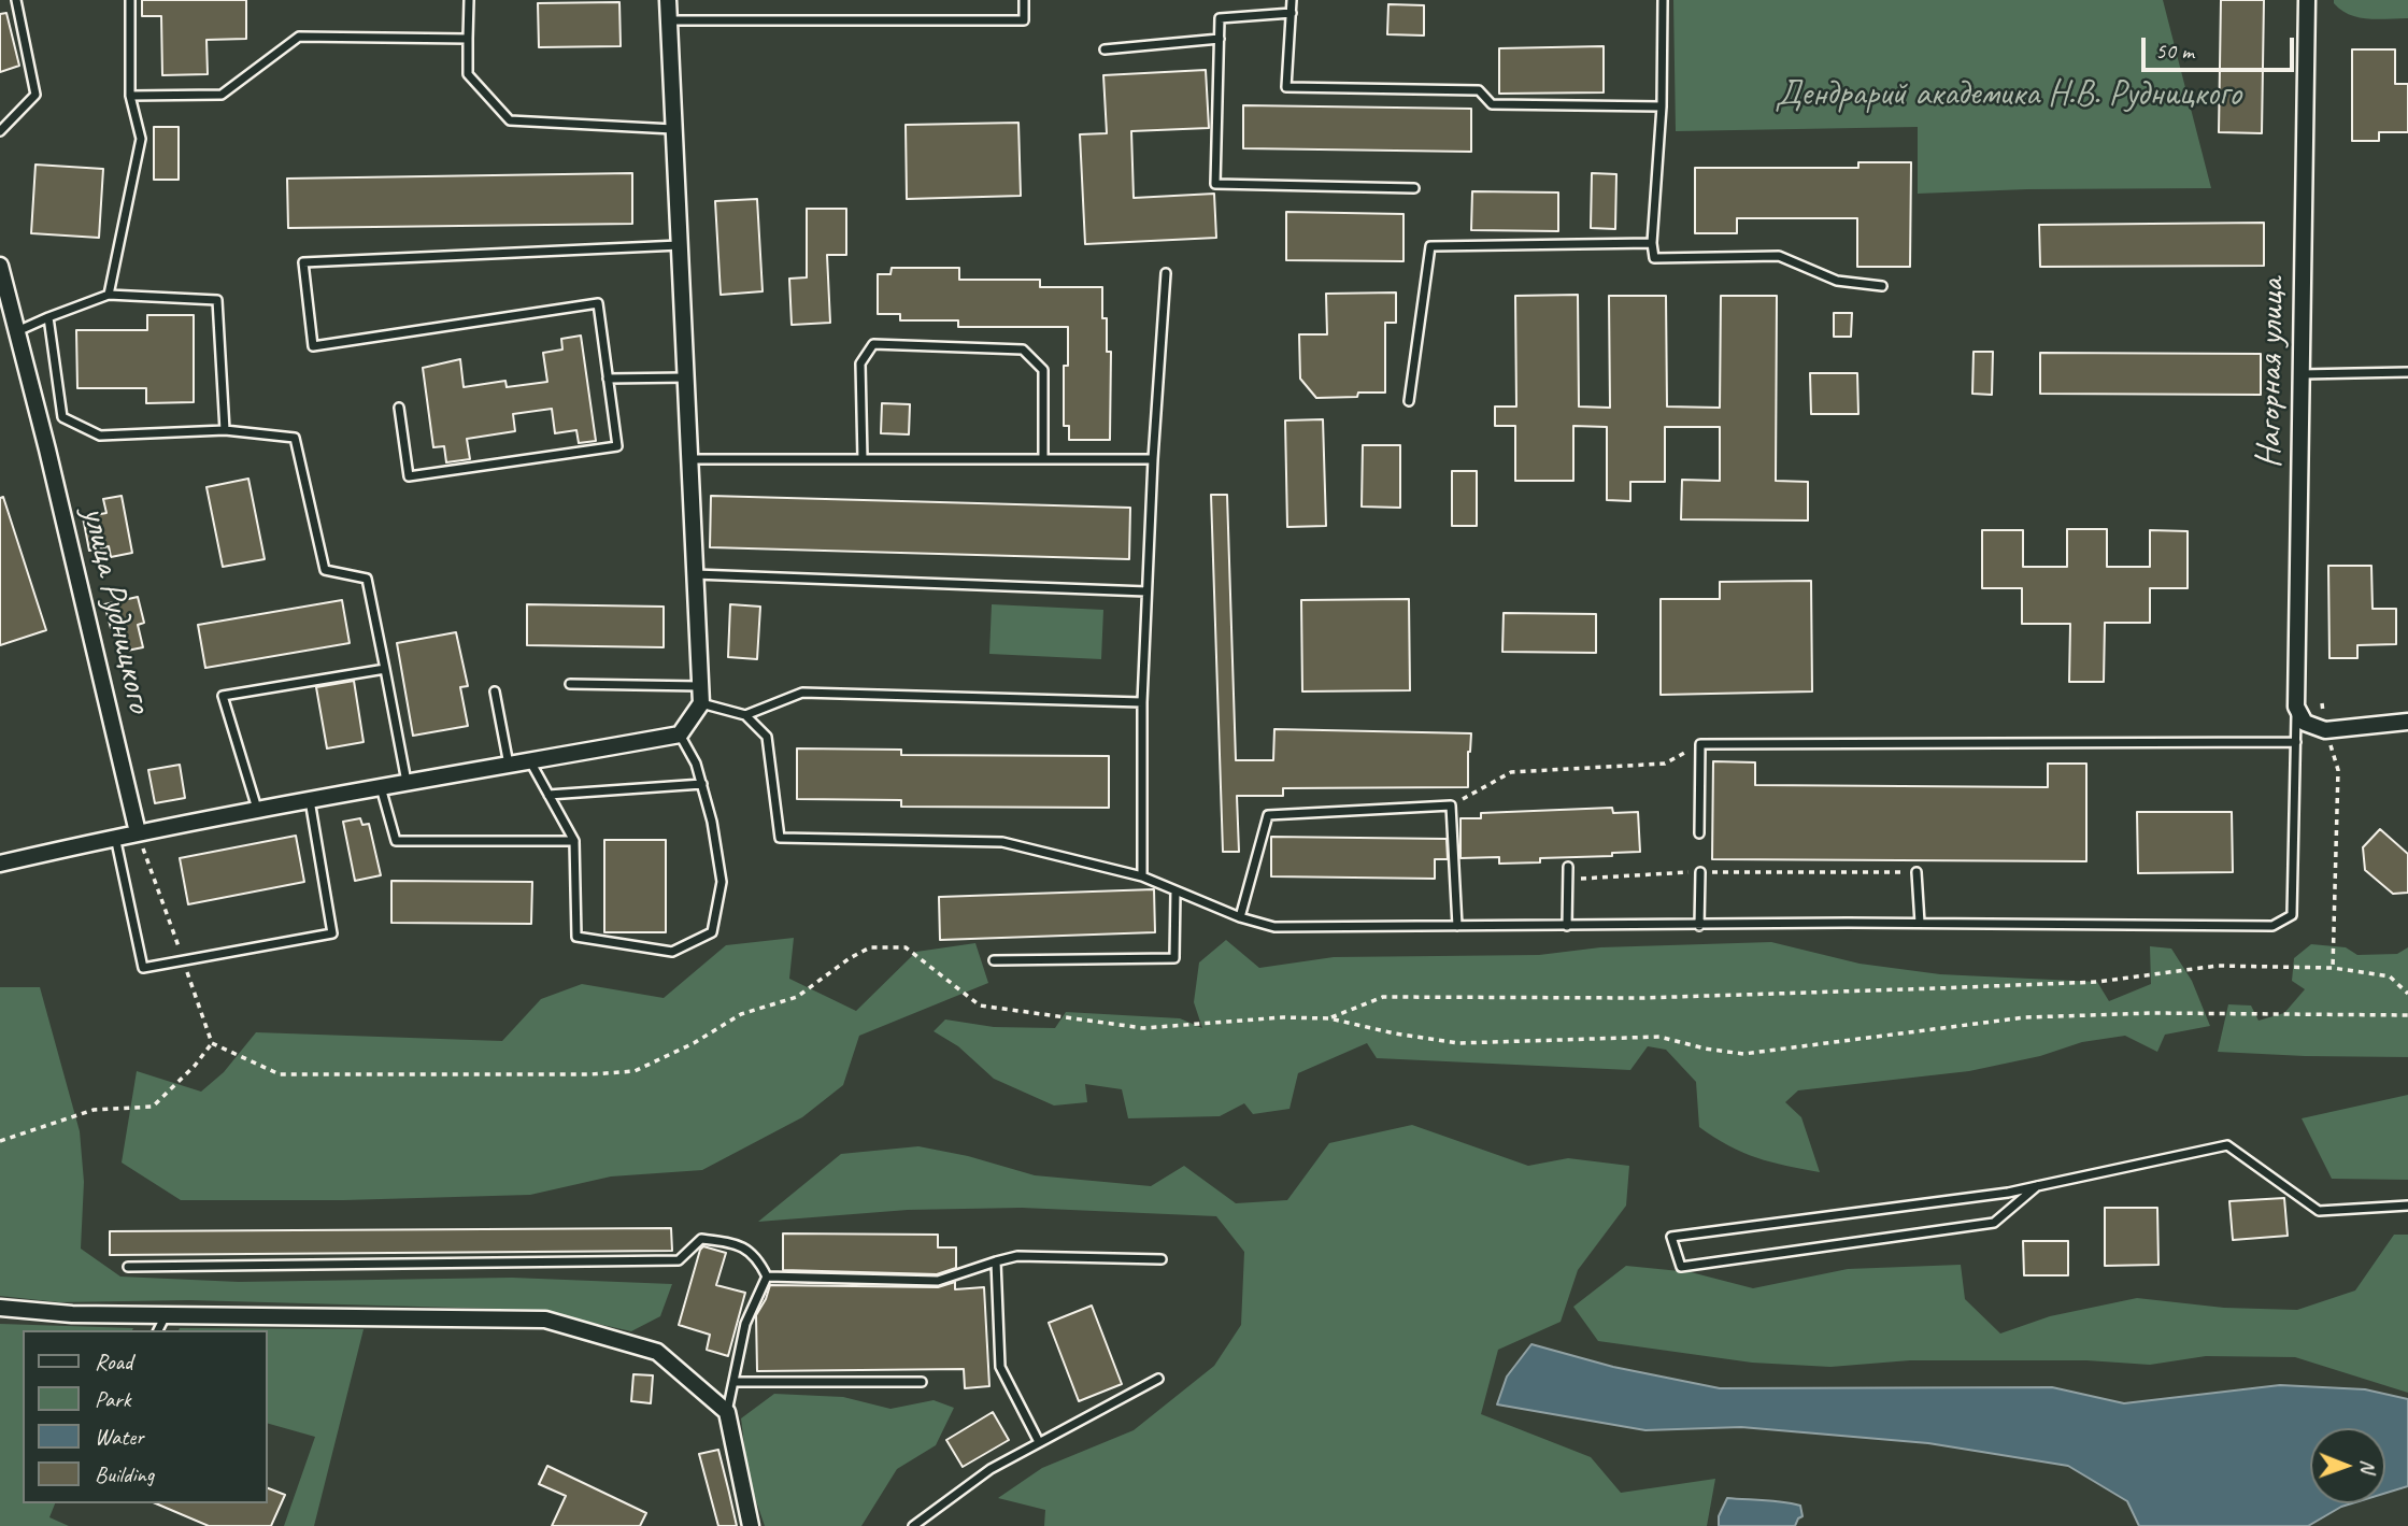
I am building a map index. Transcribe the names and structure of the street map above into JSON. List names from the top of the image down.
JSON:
{
  "streets": {
    "street": ["Нагорная улица", "улица Рудницкого"]
  },
  "parks": ["Дендрарий академика Н.В. Рудницкого"],
  "legend": [
    "Road",
    "Park",
    "Water",
    "Building"
  ],
  "scale_bar": "50 m",
  "north": "right"
}
